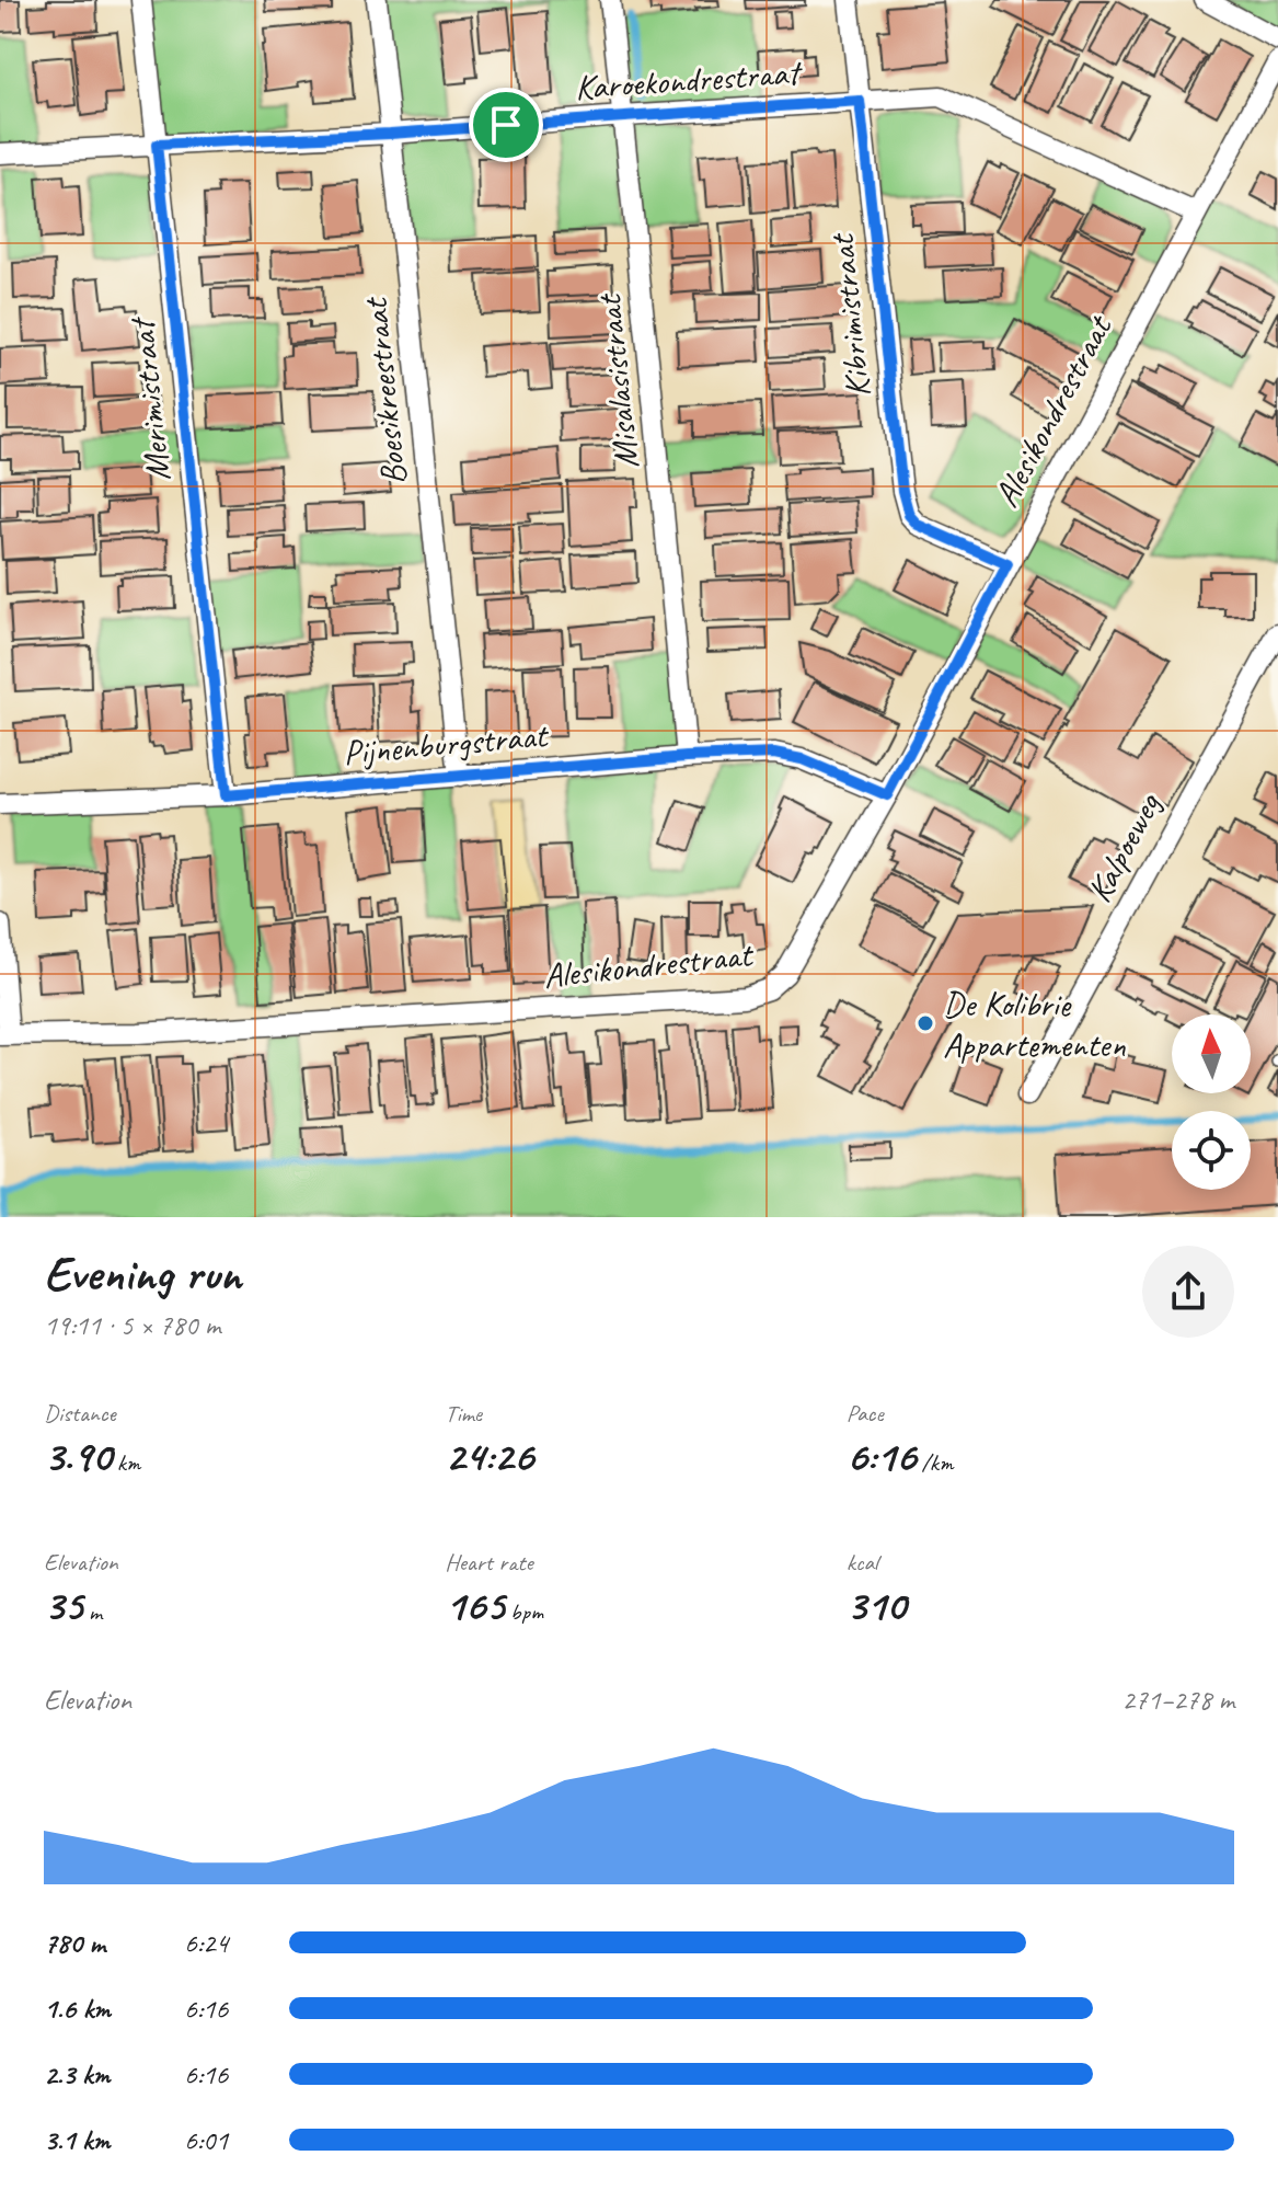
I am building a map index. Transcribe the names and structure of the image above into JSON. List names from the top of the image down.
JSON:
{
  "streets": {
    "street": [
      "Karoekondrestraat",
      "Kibrimistraat",
      "Misalasistraat",
      "Boesikreestraat",
      "Merimistraat",
      "Alesikondrestraat",
      "Pijnenburgstraat",
      "Kalpoeweg"
    ]
  },
  "crossings": [
    ["Karoekondrestraat", "Kibrimistraat"],
    ["Karoekondrestraat", "Misalasistraat"],
    ["Karoekondrestraat", "Boesikreestraat"],
    ["Karoekondrestraat", "Merimistraat"],
    ["Karoekondrestraat", "Alesikondrestraat"],
    ["Kibrimistraat", "Alesikondrestraat"],
    ["Misalasistraat", "Pijnenburgstraat"],
    ["Boesikreestraat", "Pijnenburgstraat"],
    ["Merimistraat", "Pijnenburgstraat"],
    ["Alesikondrestraat", "Pijnenburgstraat"]
  ],
  "places": ["De Kolibrie Appartementen"],
  "north": "top",
  "page": {
    "heading": ["Evening run", "19:11 · 5 × 780 m"],
    "stats": [
      ["Distance", "3.90 km"],
      ["Time", "24:26"],
      ["Pace", "6:16 /km"],
      ["Elevation", "35 m"],
      ["Heart rate", "165 bpm"],
      ["kcal", "310"]
    ],
    "chart": ["Elevation", "271–278 m"],
    "list": [
      {
        "name": "780 m",
        "note": "6:24"
      },
      {
        "name": "1.6 km",
        "note": "6:16"
      },
      {
        "name": "2.3 km",
        "note": "6:16"
      },
      {
        "name": "3.1 km",
        "note": "6:01"
      }
    ]
  }
}
